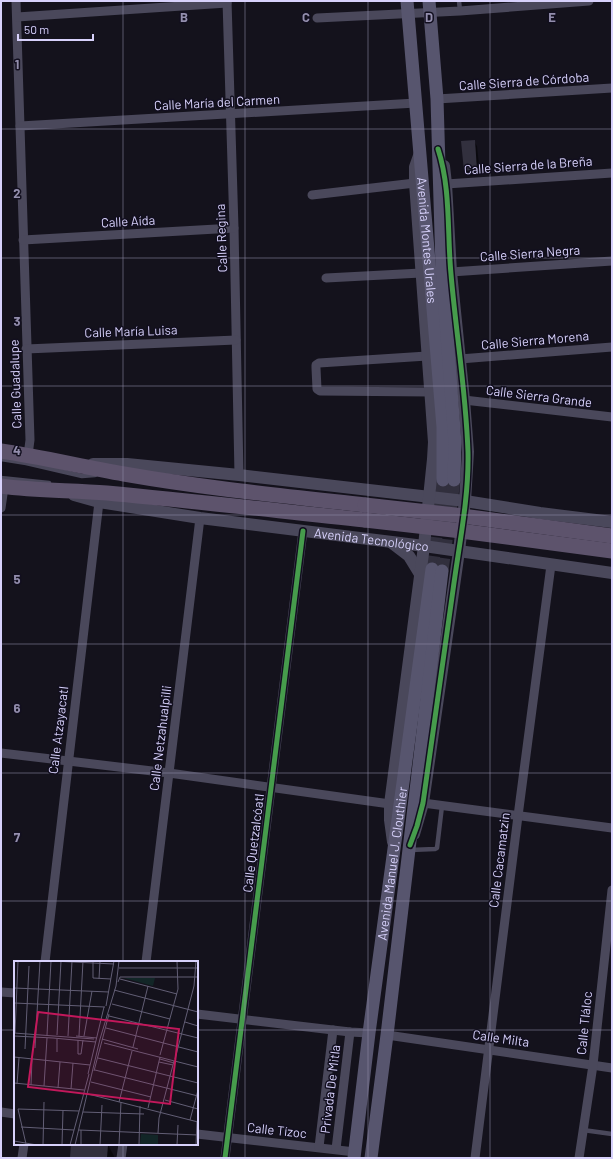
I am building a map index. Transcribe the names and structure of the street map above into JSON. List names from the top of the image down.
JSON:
{
  "streets": {
    "main road": ["Avenida Montes Urales", "Avenida Tecnológico", "Avenida Manuel J. Clouthier"],
    "street": [
      "Calle Sierra de Córdoba",
      "Calle María del Carmen",
      "Calle Sierra de la Breña",
      "Calle Aída",
      "Calle Regina",
      "Calle Sierra Negra",
      "Calle María Luisa",
      "Calle Sierra Morena",
      "Calle Guadalupe",
      "Calle Sierra Grande",
      "Calle Atzayacatl",
      "Calle Netzahualpilli",
      "Calle Quetzalcóatl",
      "Calle Cacamatzin",
      "Calle Tláloc",
      "Calle Milta",
      "Privada De Mitla",
      "Calle Tízoc"
    ]
  },
  "crossings": [
    ["Calle Sierra de Córdoba", "Avenida Montes Urales"],
    ["Calle María del Carmen", "Calle Regina"],
    ["Calle María del Carmen", "Avenida Montes Urales"],
    ["Calle María del Carmen", "Calle Guadalupe"],
    ["Calle Aída", "Calle Regina"],
    ["Calle Aída", "Calle Guadalupe"],
    ["Calle Regina", "Calle María Luisa"],
    ["Calle María Luisa", "Calle Guadalupe"],
    ["Avenida Tecnológico", "Calle Atzayacatl"],
    ["Avenida Tecnológico", "Calle Netzahualpilli"],
    ["Avenida Tecnológico", "Calle Quetzalcóatl"],
    ["Avenida Tecnológico", "Calle Cacamatzin"],
    ["Calle Quetzalcóatl", "Calle Tízoc"],
    ["Calle Cacamatzin", "Calle Milta"],
    ["Avenida Manuel J. Clouthier", "Calle Milta"],
    ["Avenida Manuel J. Clouthier", "Calle Tízoc"],
    ["Calle Tláloc", "Calle Milta"],
    ["Privada De Mitla", "Calle Tízoc"]
  ],
  "scale_bar": "50 m",
  "grid": {
    "columns": [
      "B",
      "C",
      "D",
      "E"
    ],
    "rows": [
      "1",
      "2",
      "3",
      "4",
      "5",
      "6",
      "7"
    ]
  }
}
